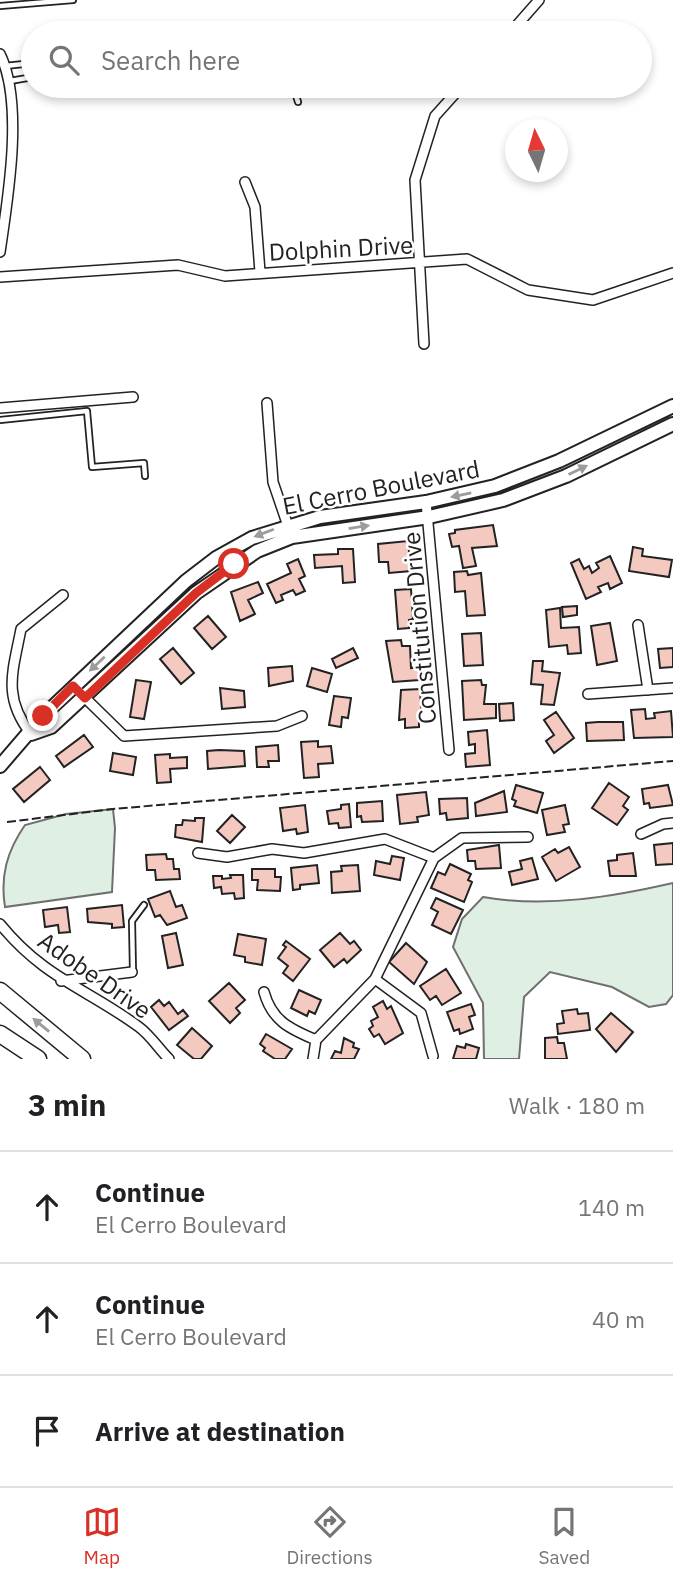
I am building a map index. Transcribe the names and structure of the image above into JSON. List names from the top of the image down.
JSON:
{
  "streets": {
    "street": [
      "Dolphin Drive",
      "El Cerro Boulevard",
      "Constitution Drive",
      "Adobe Drive"
    ]
  },
  "crossings": [
    ["El Cerro Boulevard", "Constitution Drive"]
  ],
  "north": "top",
  "page": {
    "search": "Search here",
    "heading": ["3 min", "Walk · 180 m"],
    "list": [
      ["Continue", "El Cerro Boulevard", "140 m"],
      ["Continue", "El Cerro Boulevard", "40 m"],
      "Arrive at destination"
    ],
    "nav": ["Map", "Directions", "Saved"]
  }
}
